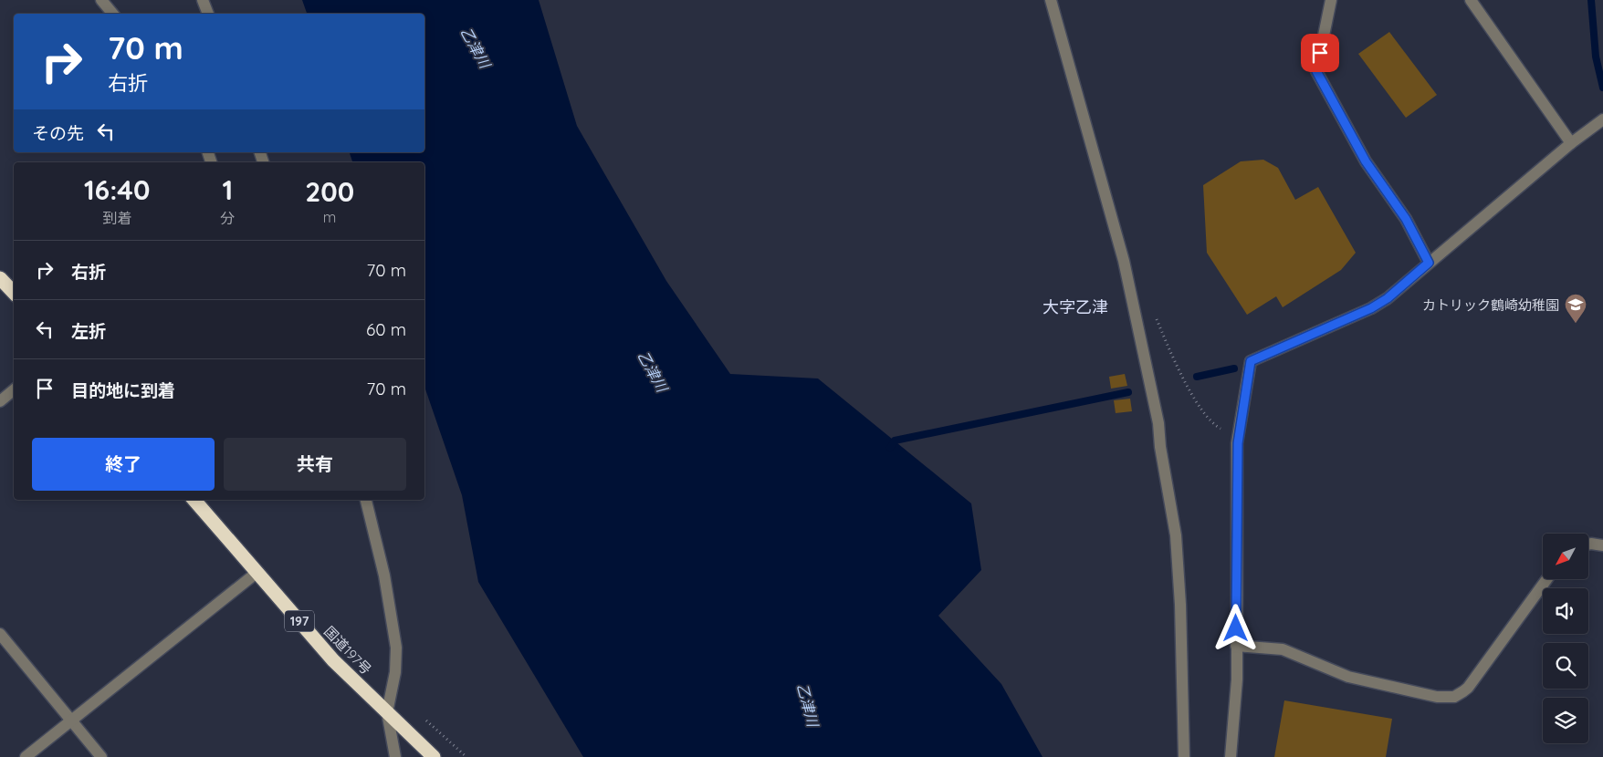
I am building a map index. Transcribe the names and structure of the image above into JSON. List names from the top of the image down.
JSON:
{
  "streets": {
    "highway": ["197", "国道197号"]
  },
  "districts": ["大字乙津"],
  "water": ["乙津川"],
  "places": {
    "school or university": ["カトリック鶴崎幼稚園"]
  },
  "north": "bottom left",
  "page": {
    "turn": ["70 m", "右折"],
    "then": "その先",
    "eta": [
      "16:40",
      "到着",
      "1",
      "分",
      "200",
      "m"
    ],
    "list": [
      {
        "name": "右折",
        "value": "70 m"
      },
      {
        "name": "左折",
        "value": "60 m"
      },
      {
        "name": "目的地に到着",
        "value": "70 m"
      }
    ],
    "buttons": ["終了", "共有"]
  }
}
